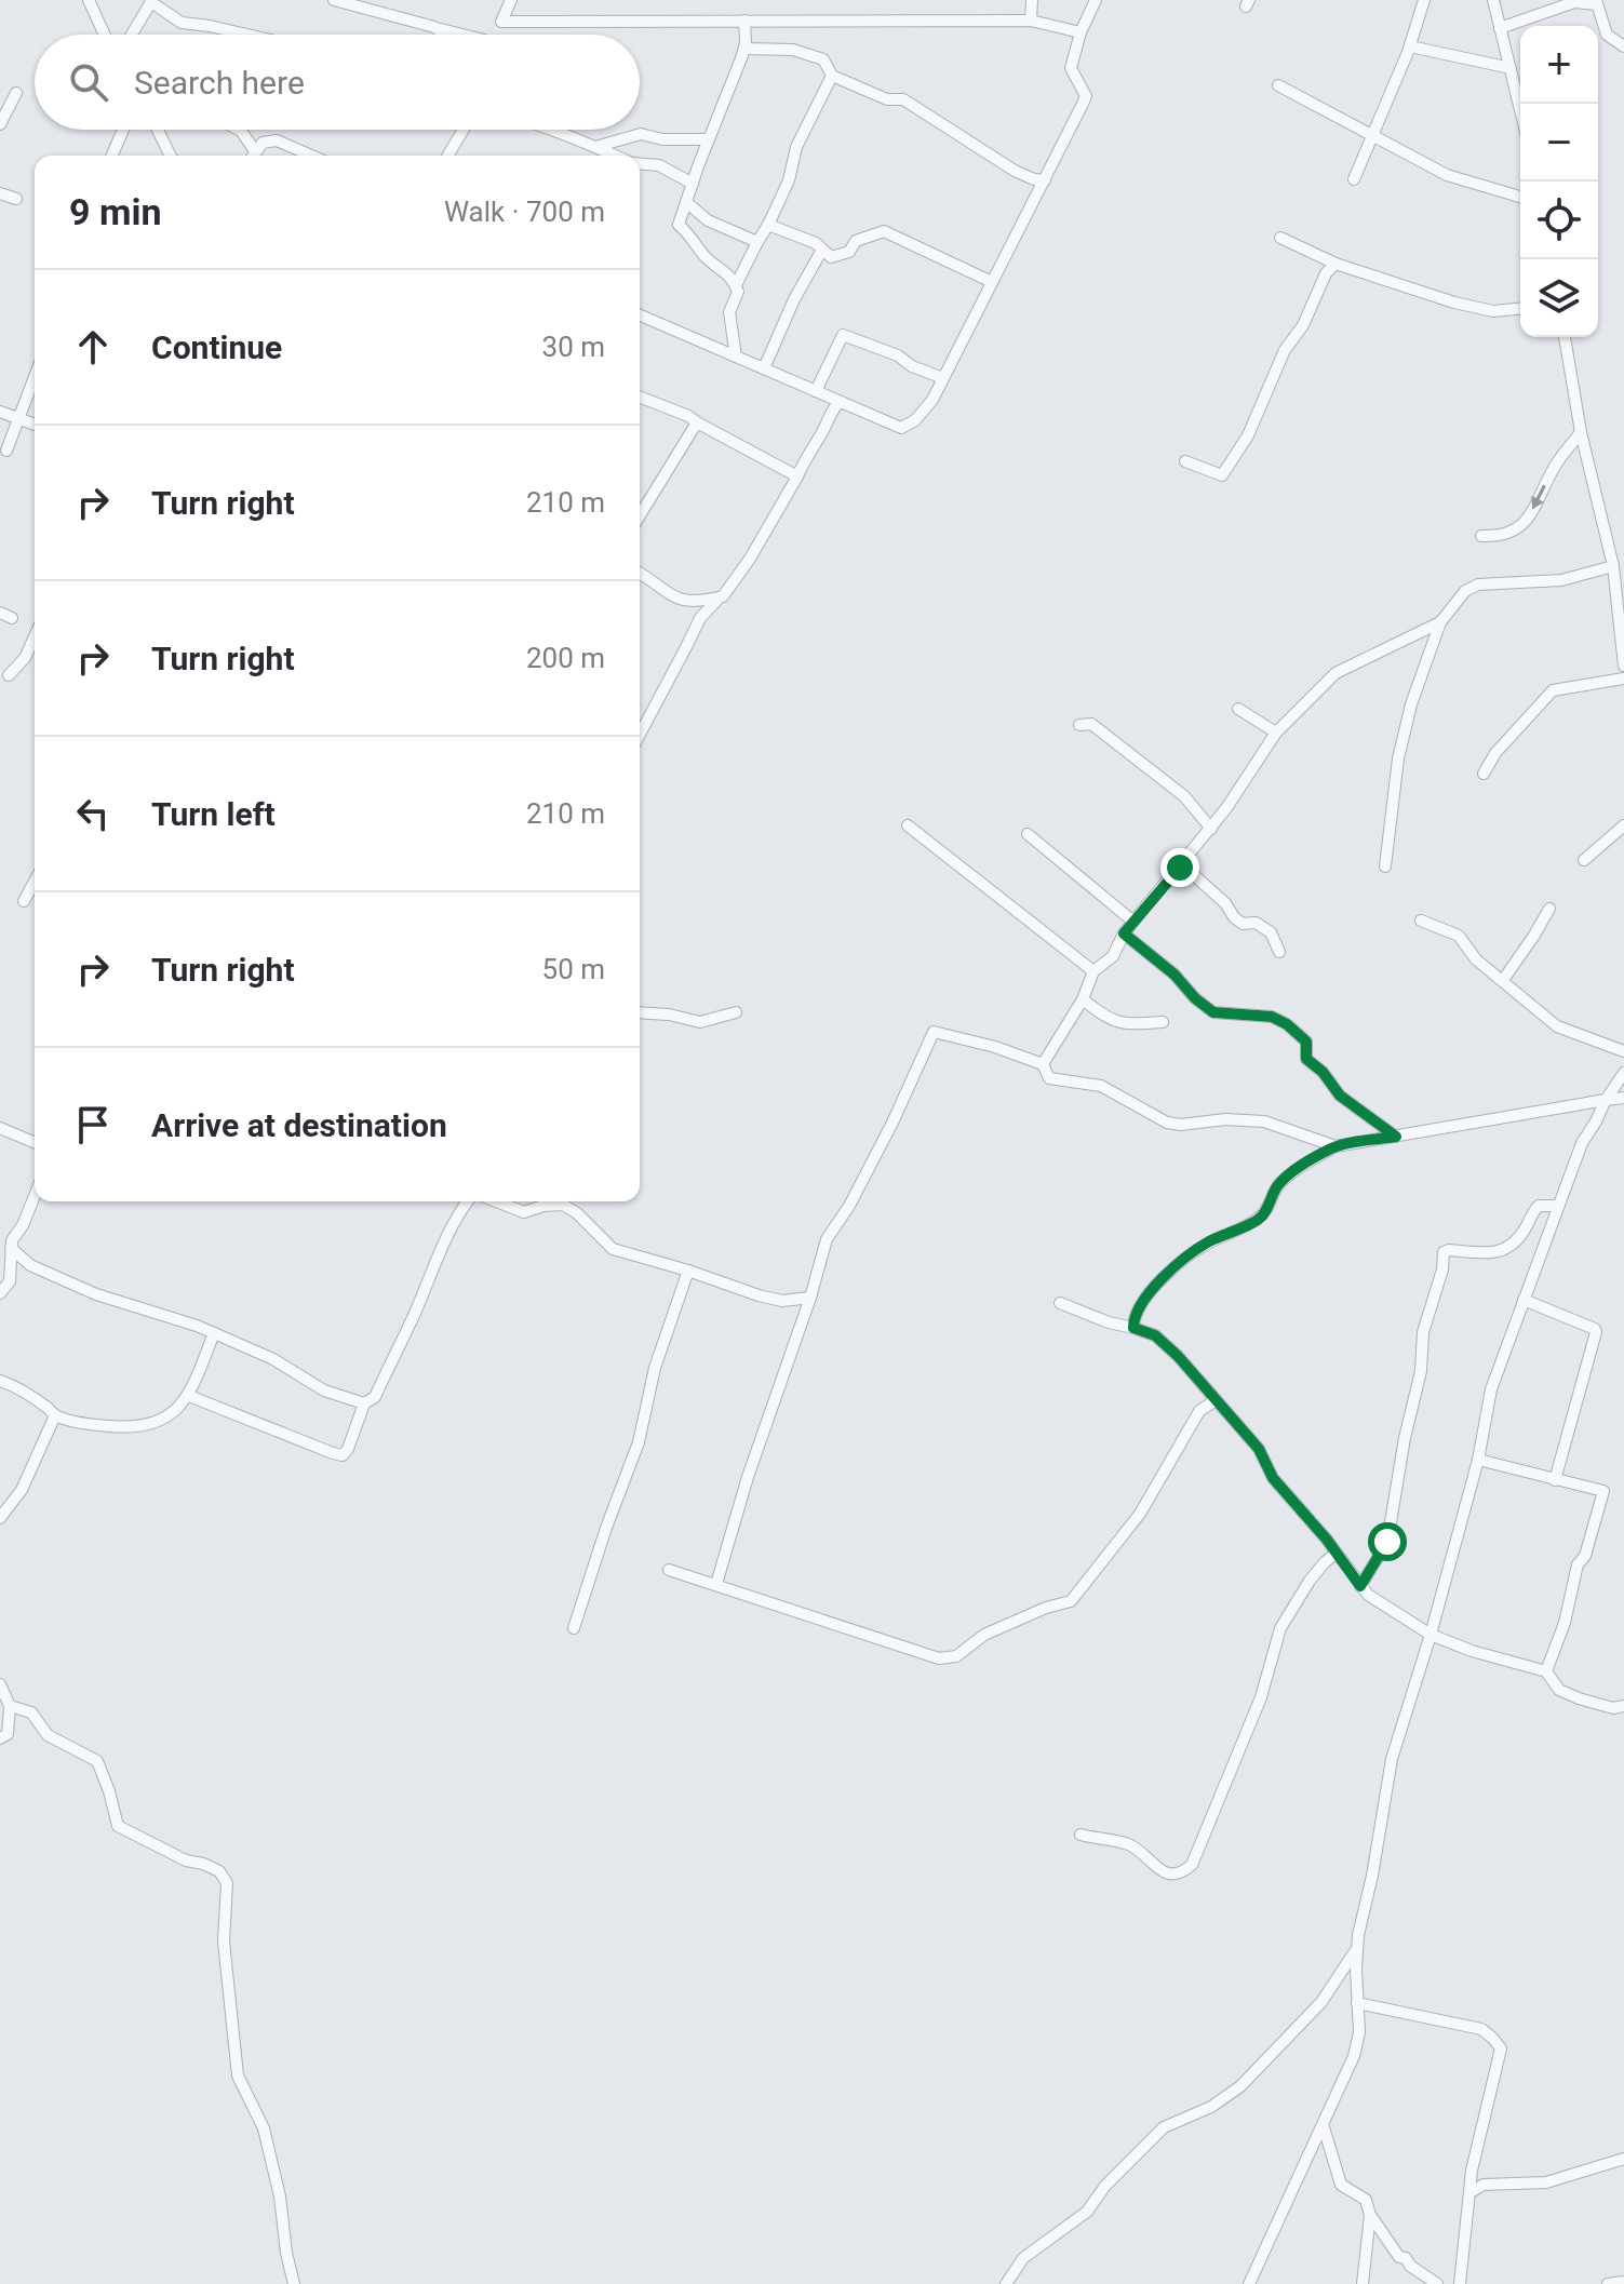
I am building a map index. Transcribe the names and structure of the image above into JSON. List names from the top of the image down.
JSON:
{
  "page": {
    "map_buttons": ["+", "−"],
    "search": "Search here",
    "heading": ["9 min", "Walk · 700 m"],
    "list": [
      ["Continue", "30 m"],
      ["Turn right", "210 m"],
      ["Turn right", "200 m"],
      ["Turn left", "210 m"],
      ["Turn right", "50 m"],
      "Arrive at destination"
    ]
  }
}
